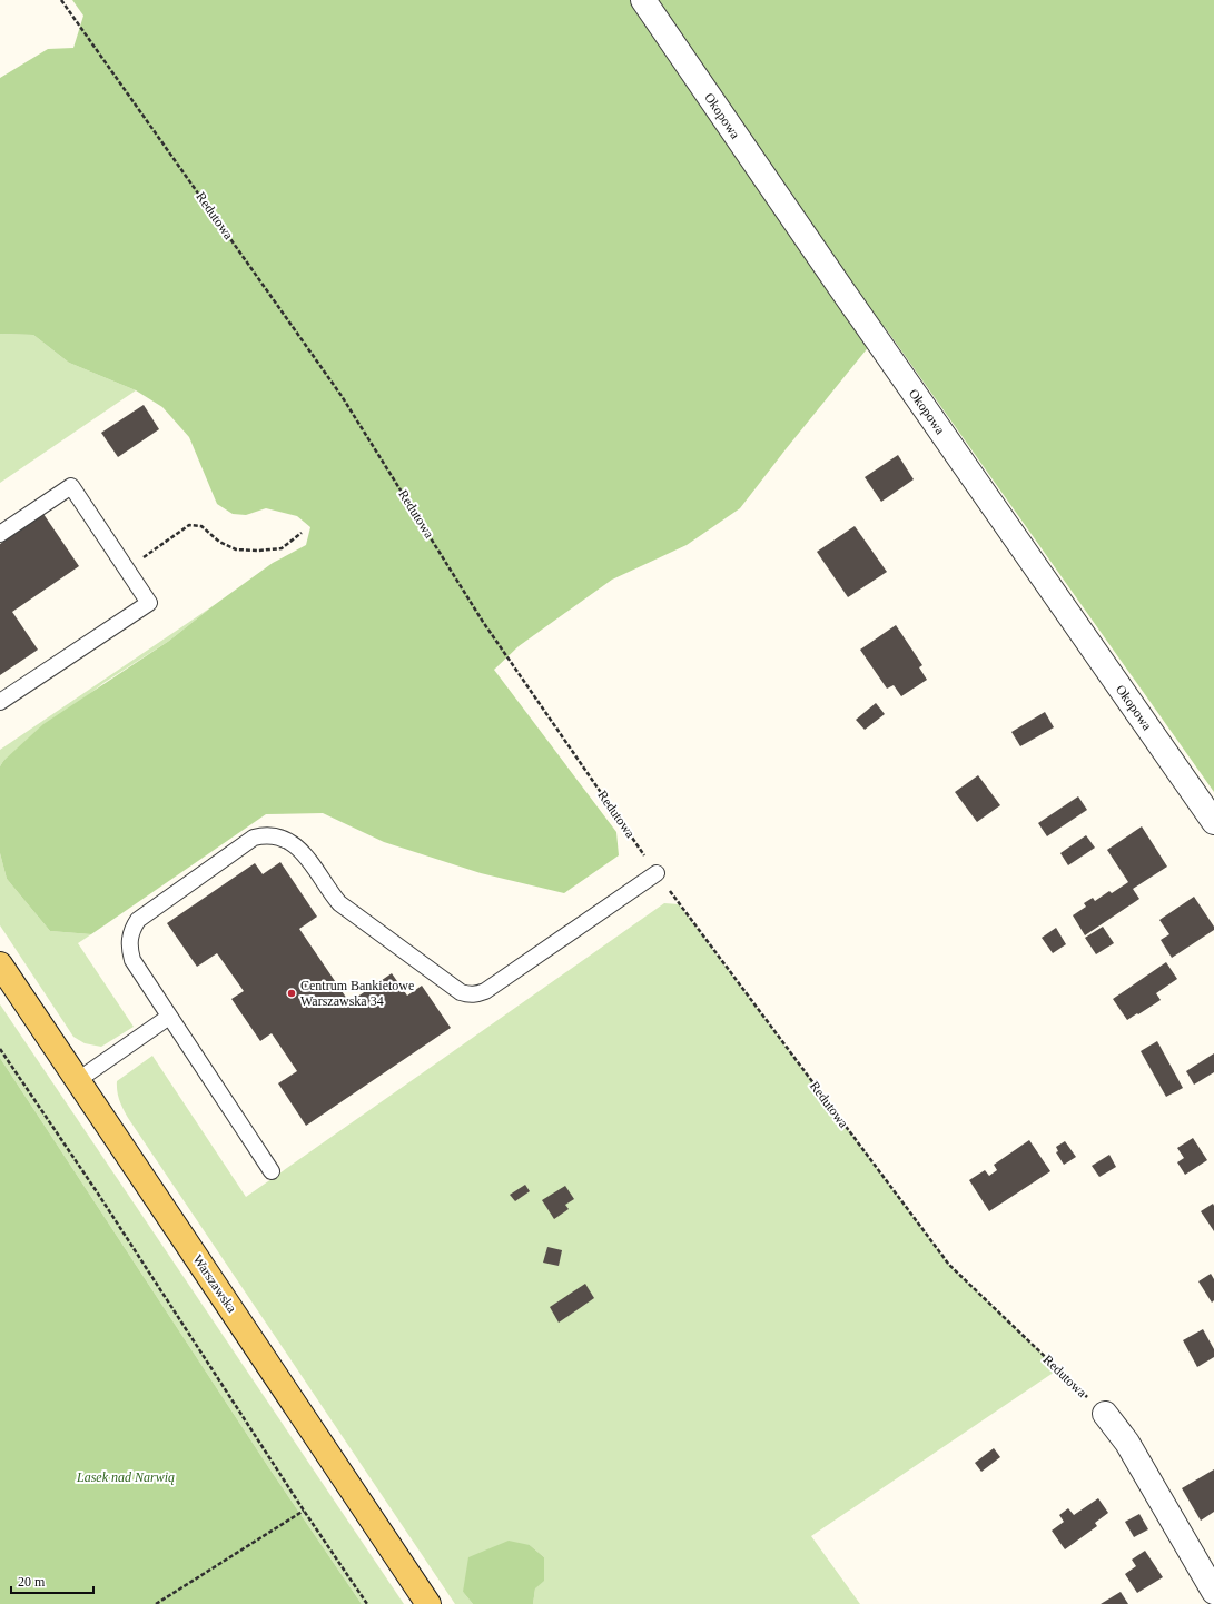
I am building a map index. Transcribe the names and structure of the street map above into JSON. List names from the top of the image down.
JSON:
{
  "streets": {
    "main road": ["Warszawska"],
    "street": ["Okopowa"],
    "path": ["Redutowa"]
  },
  "parks": ["Lasek nad Narwią"],
  "places": ["Centrum Bankietowe Warszawska 34"],
  "scale_bar": "20 m"
}
